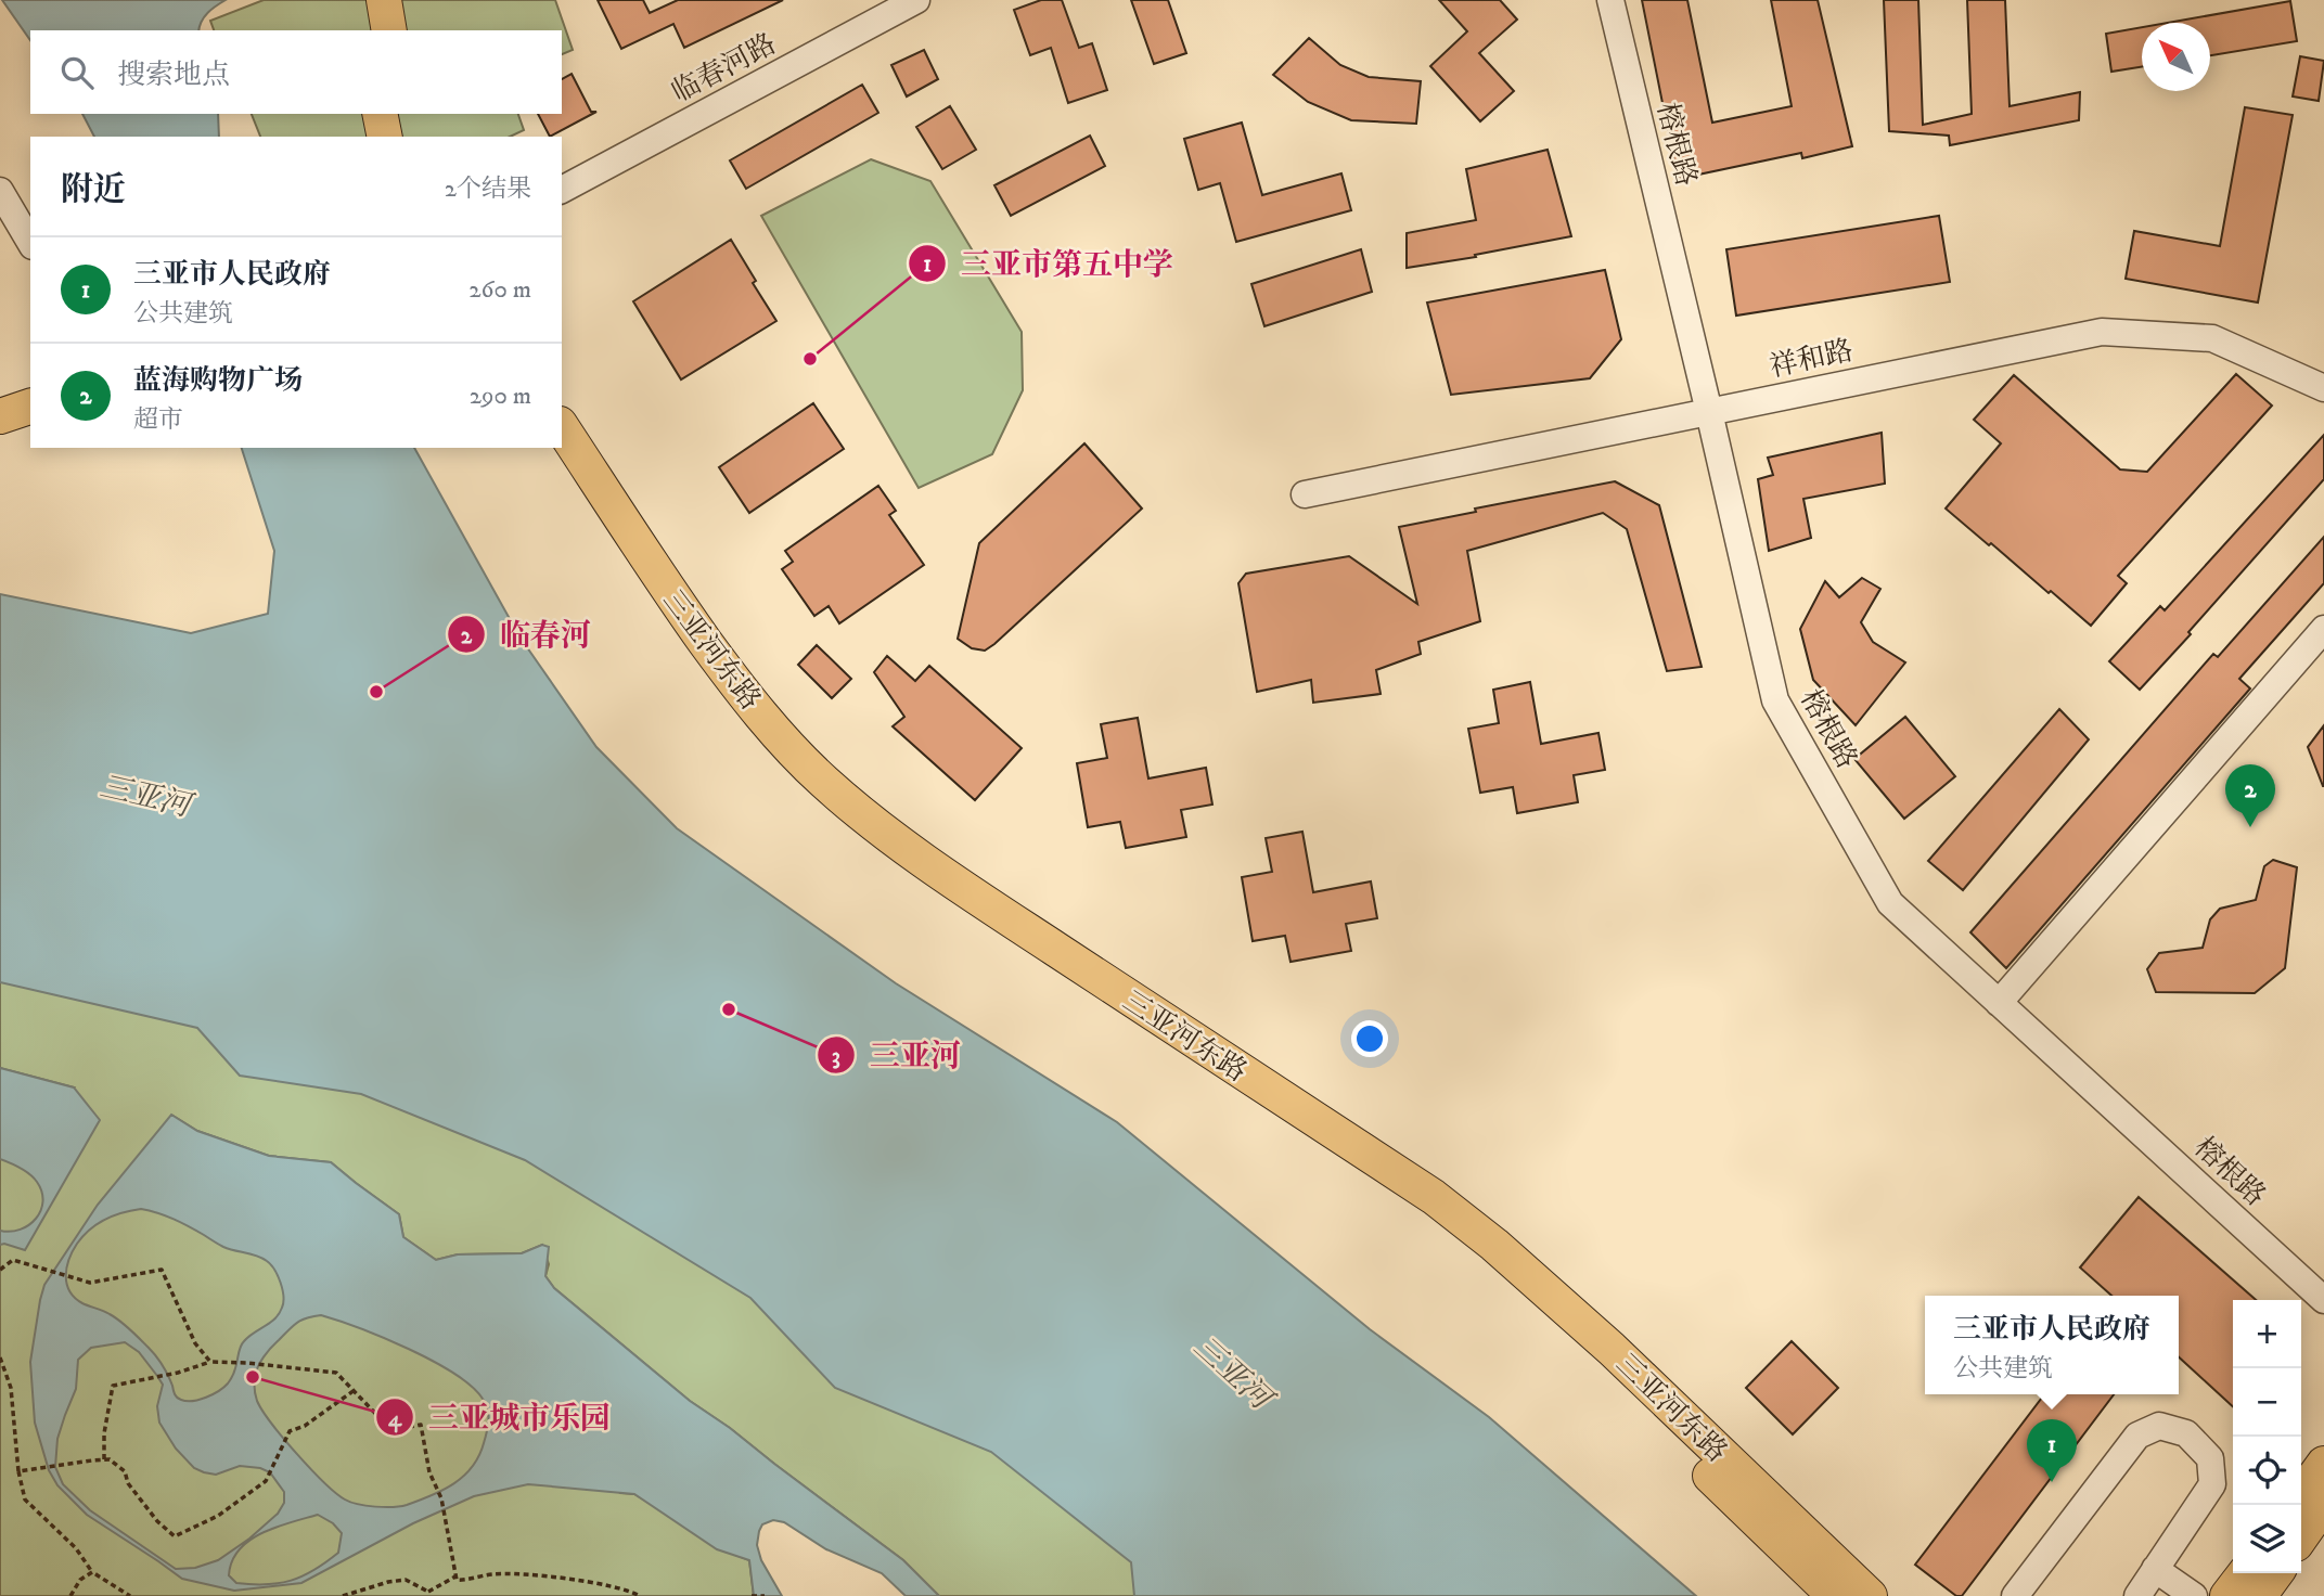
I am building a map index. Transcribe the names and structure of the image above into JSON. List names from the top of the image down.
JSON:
{
  "streets": {
    "main road": ["三亚河东路"],
    "street": ["临春河路", "榕根路", "祥和路"]
  },
  "crossings": [
    ["榕根路", "祥和路"]
  ],
  "water": ["三亚河"],
  "places": [
    "三亚市第五中学",
    "临春河",
    "三亚河",
    "三亚城市乐园"
  ],
  "north": "top left",
  "page": {
    "search": "搜索地点",
    "heading": ["附近", "2个结果"],
    "list": [
      {
        "mark": "1",
        "name": "三亚市人民政府",
        "note": "公共建筑",
        "value": "260 m"
      },
      {
        "mark": "2",
        "name": "蓝海购物广场",
        "note": "超市",
        "value": "290 m"
      }
    ],
    "pins": ["2", "1"],
    "popup": ["三亚市人民政府", "公共建筑"],
    "map_buttons": ["+", "−"]
  }
}
